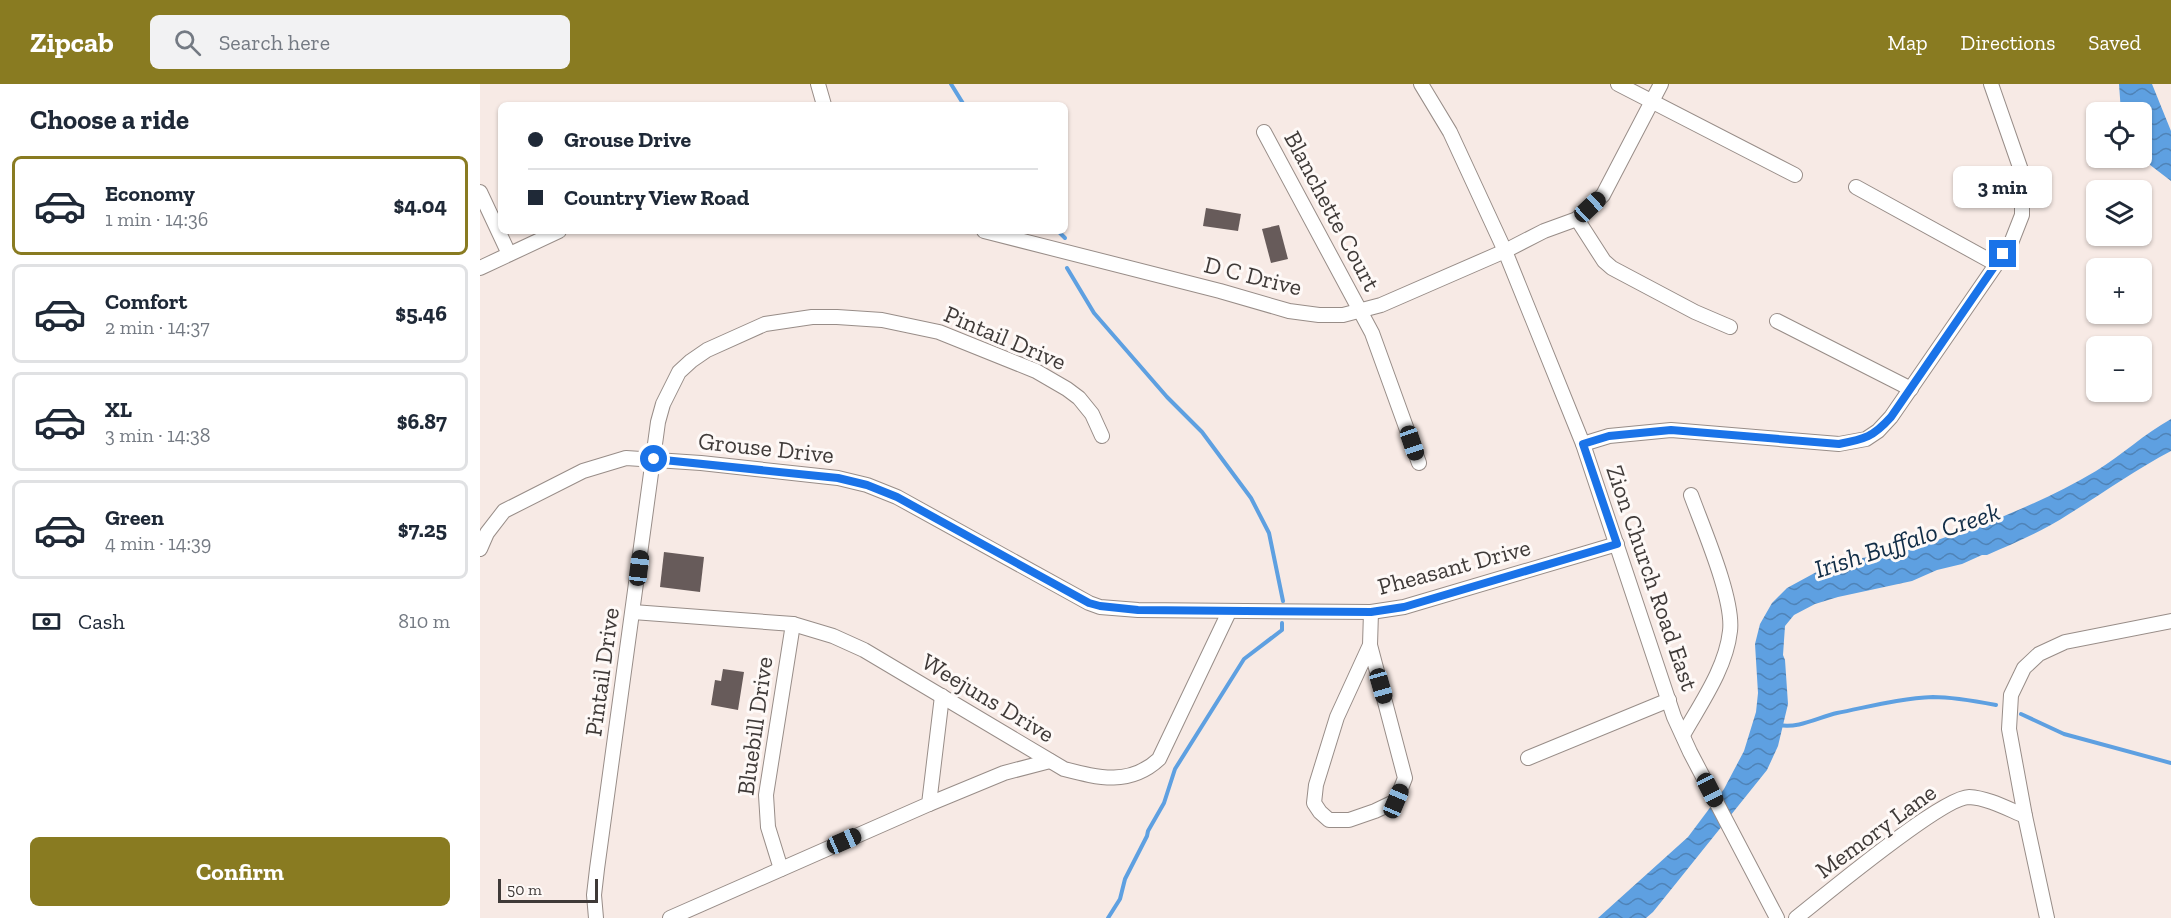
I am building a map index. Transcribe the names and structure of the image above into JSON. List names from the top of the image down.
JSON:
{
  "streets": {
    "street": [
      "Blanchette Court",
      "D C Drive",
      "Pintail Drive",
      "Grouse Drive",
      "Pheasant Drive",
      "Zion Church Road East",
      "Weejuns Drive",
      "Bluebill Drive",
      "Memory Lane"
    ]
  },
  "crossings": [
    ["Blanchette Court", "D C Drive"],
    ["D C Drive", "Zion Church Road East"],
    ["Pintail Drive", "Grouse Drive"],
    ["Pintail Drive", "Weejuns Drive"],
    ["Grouse Drive", "Pheasant Drive"],
    ["Grouse Drive", "Weejuns Drive"],
    ["Pheasant Drive", "Zion Church Road East"],
    ["Pheasant Drive", "Weejuns Drive"],
    ["Weejuns Drive", "Bluebill Drive"]
  ],
  "water": ["Irish Buffalo Creek"],
  "scale_bar": "50 m",
  "page": {
    "header": "Zipcab",
    "search": "Search here",
    "nav": ["Map", "Directions", "Saved"],
    "heading": "Choose a ride",
    "map_buttons": ["+", "−"],
    "banner": ["Grouse Drive", "Country View Road"],
    "list": [
      {
        "name": "Economy",
        "note": "1 min · 14:36",
        "value": "$4.04"
      },
      {
        "name": "Comfort",
        "note": "2 min · 14:37",
        "value": "$5.46"
      },
      {
        "name": "XL",
        "note": "3 min · 14:38",
        "value": "$6.87"
      },
      {
        "name": "Green",
        "note": "4 min · 14:39",
        "value": "$7.25"
      }
    ],
    "bubble": "3 min",
    "pay": ["Cash", "810 m"],
    "buttons": "Confirm",
    "scale": "50 m"
  }
}
